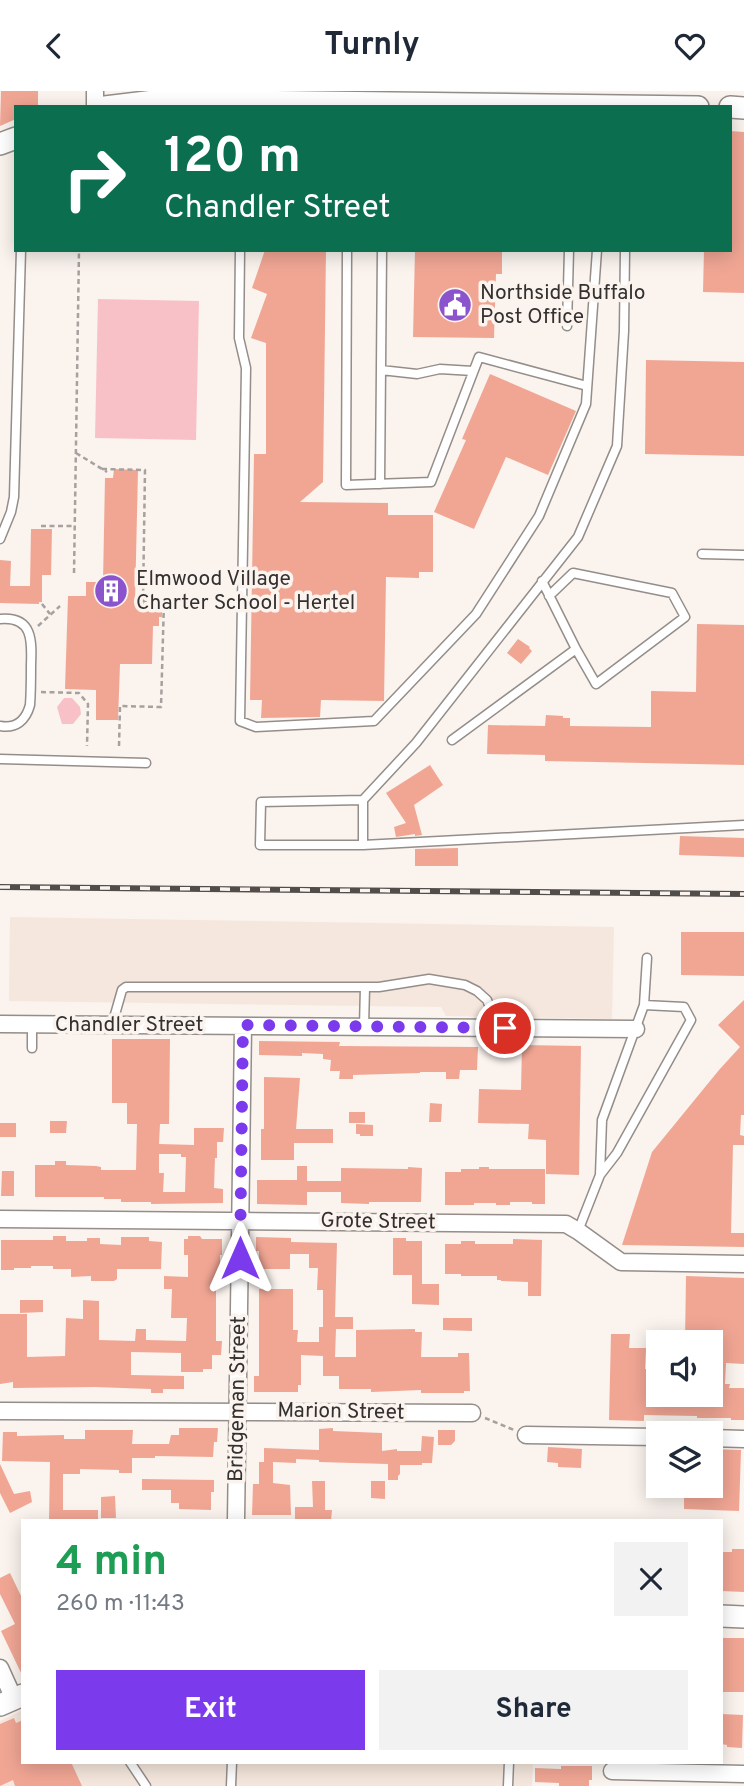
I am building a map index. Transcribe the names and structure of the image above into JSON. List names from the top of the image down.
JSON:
{
  "streets": {
    "street": [
      "Chandler Street",
      "Grote Street",
      "Bridgeman Street",
      "Marion Street"
    ]
  },
  "crossings": [
    ["Chandler Street", "Bridgeman Street"],
    ["Grote Street", "Bridgeman Street"],
    ["Bridgeman Street", "Marion Street"]
  ],
  "places": {
    "public building": ["Northside Buffalo Post Office"],
    "building": ["Elmwood Village Charter School - Hertel"]
  },
  "page": {
    "header": "Turnly",
    "turn": ["120 m", "Chandler Street"],
    "heading": ["4 min", "260 m · 11:43"],
    "buttons": ["Exit", "Share"]
  }
}
